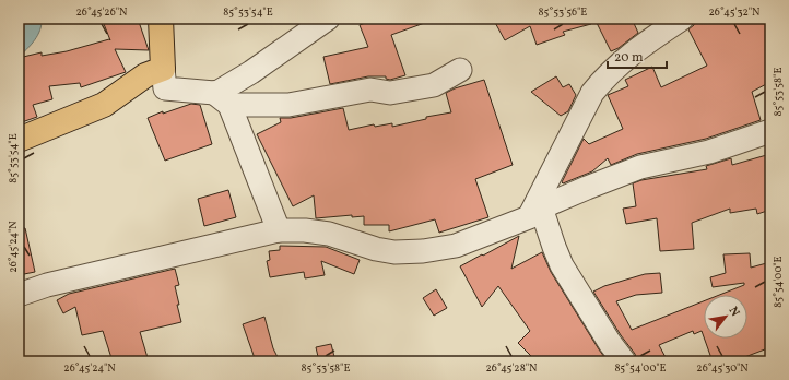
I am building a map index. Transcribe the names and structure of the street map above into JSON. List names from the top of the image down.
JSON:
{
  "scale_bar": "20 m",
  "north": "top right",
  "coordinates": [
    "26°45'26\"N",
    "85°53'54\"E",
    "85°53'56\"E",
    "26°45'32\"N",
    "85°53'58\"E",
    "26°45'24\"N",
    "85°54'00\"E",
    "26°45'28\"N",
    "26°45'30\"N"
  ]
}
